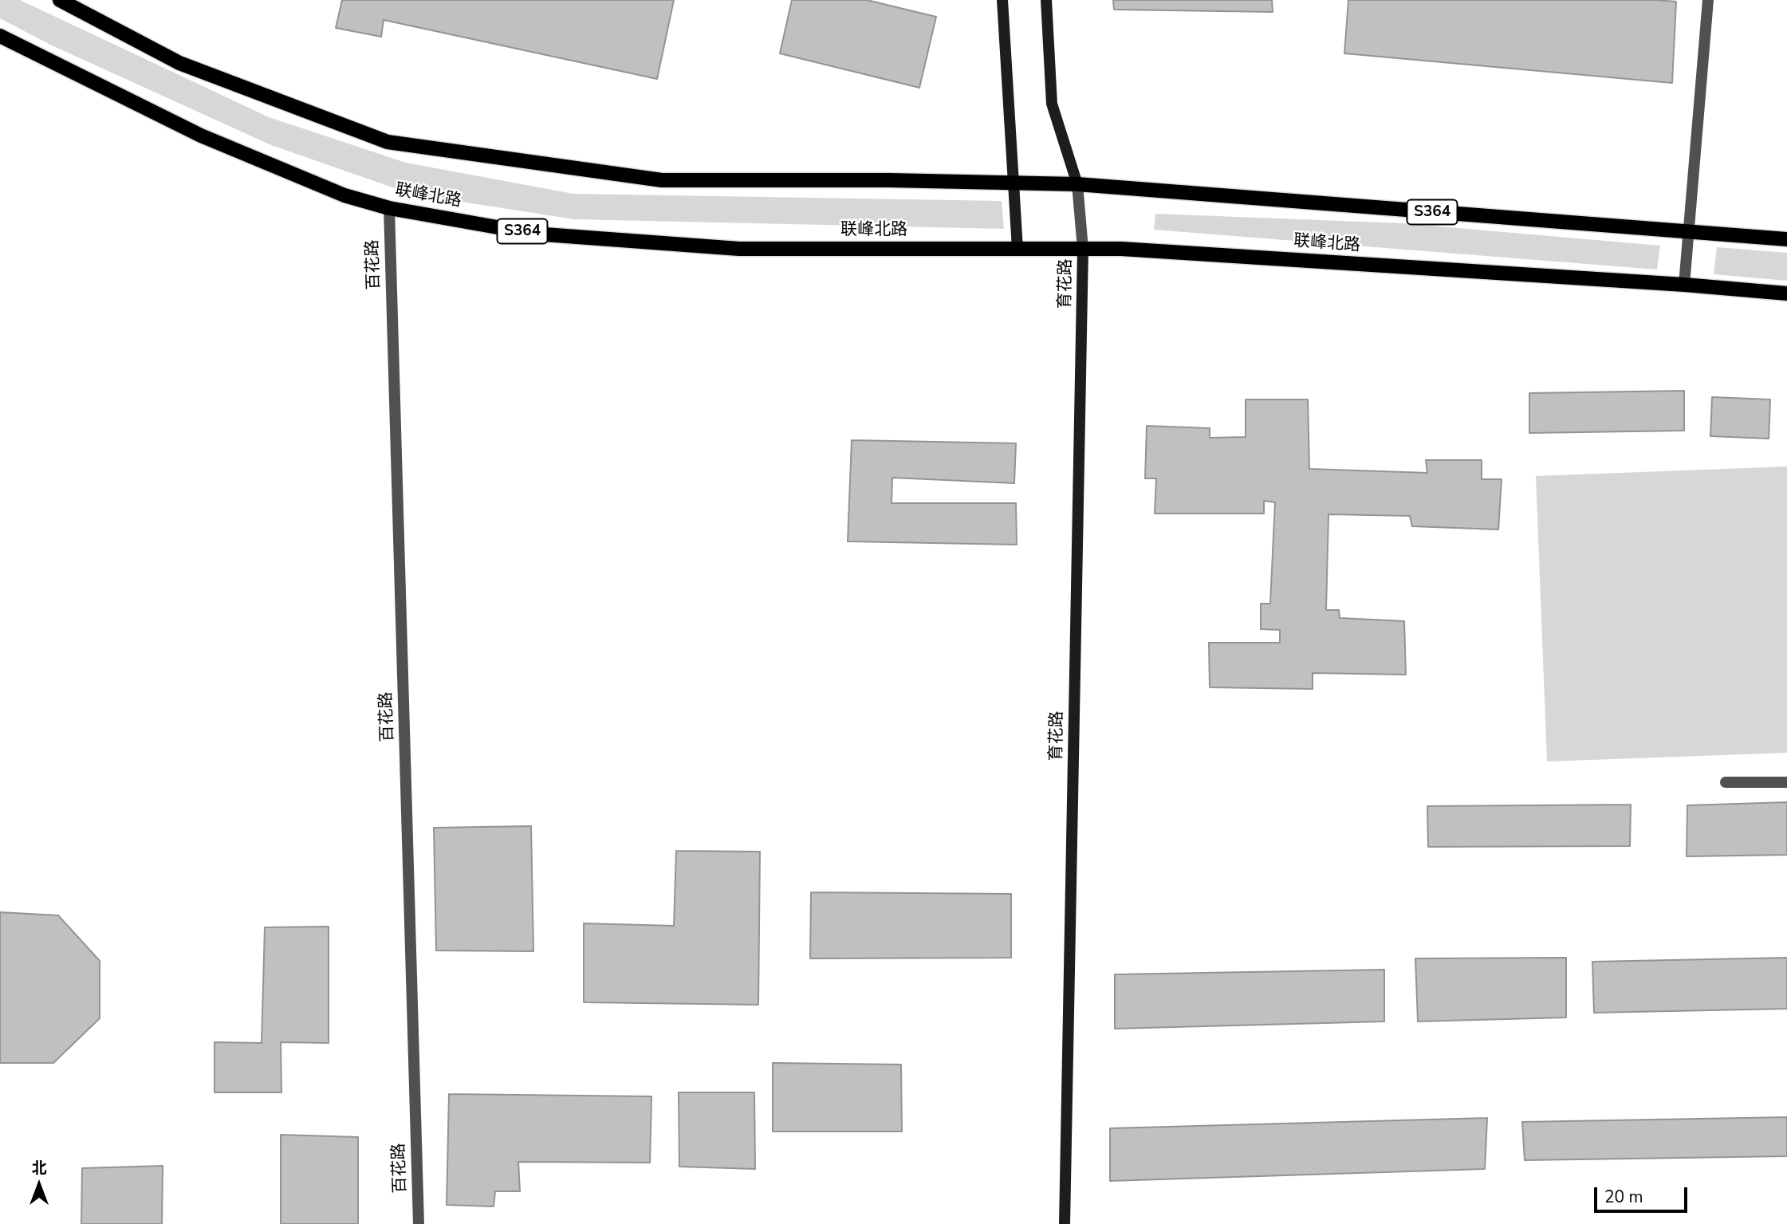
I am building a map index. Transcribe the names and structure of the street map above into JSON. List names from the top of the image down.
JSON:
{
  "streets": {
    "main road": ["联峰北路", "S364"],
    "street": ["百花路", "育花路"]
  },
  "crossings": [
    ["联峰北路", "百花路"],
    ["联峰北路", "育花路"]
  ],
  "scale_bar": "20 m",
  "north": "top"
}
